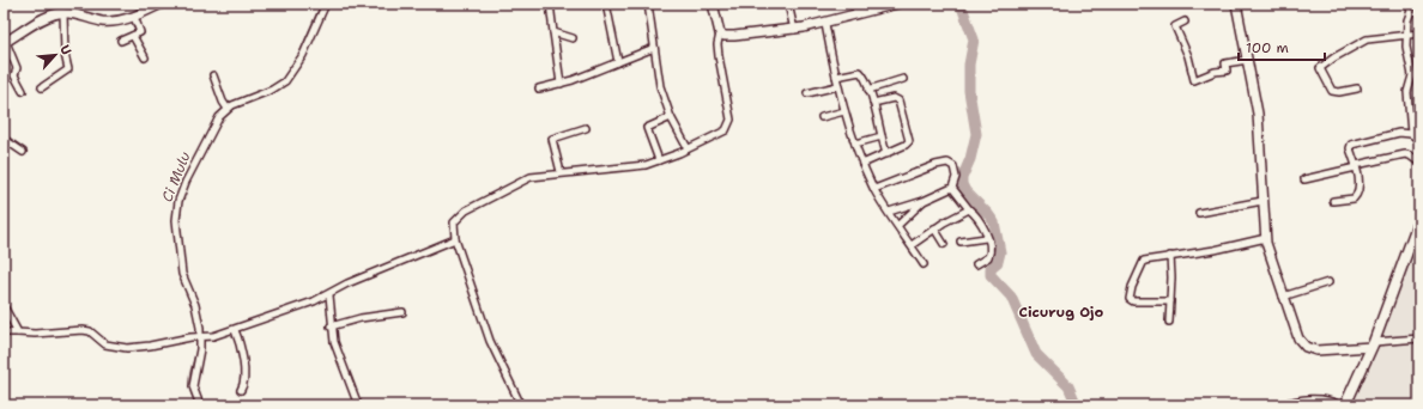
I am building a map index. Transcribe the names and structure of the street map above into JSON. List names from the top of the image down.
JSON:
{
  "districts": ["Cicurug Ojo"],
  "water": ["Ci Mulu"],
  "scale_bar": "100 m",
  "north": "top right"
}
